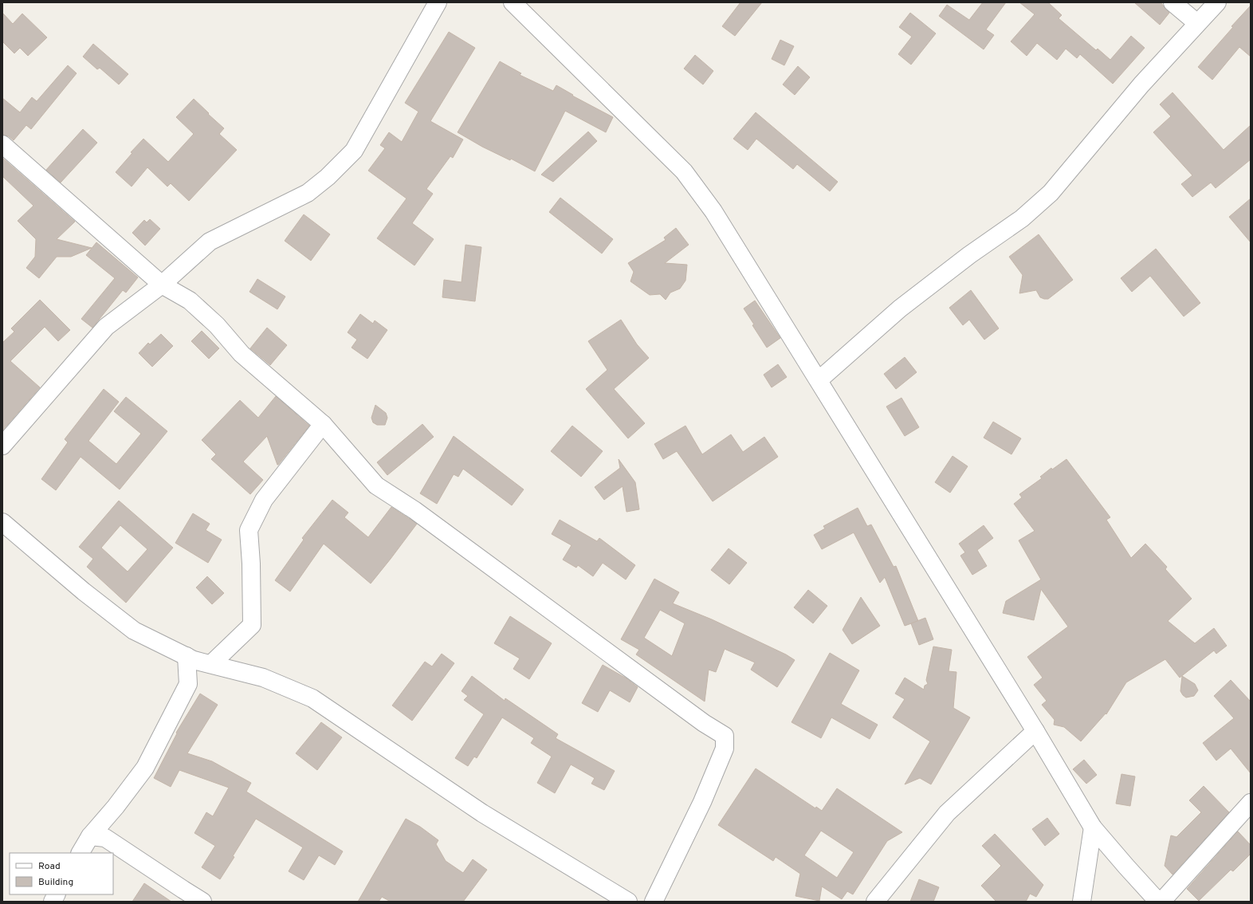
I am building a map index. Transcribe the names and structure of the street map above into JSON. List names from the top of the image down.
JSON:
{
  "legend": ["Road", "Building"]
}
